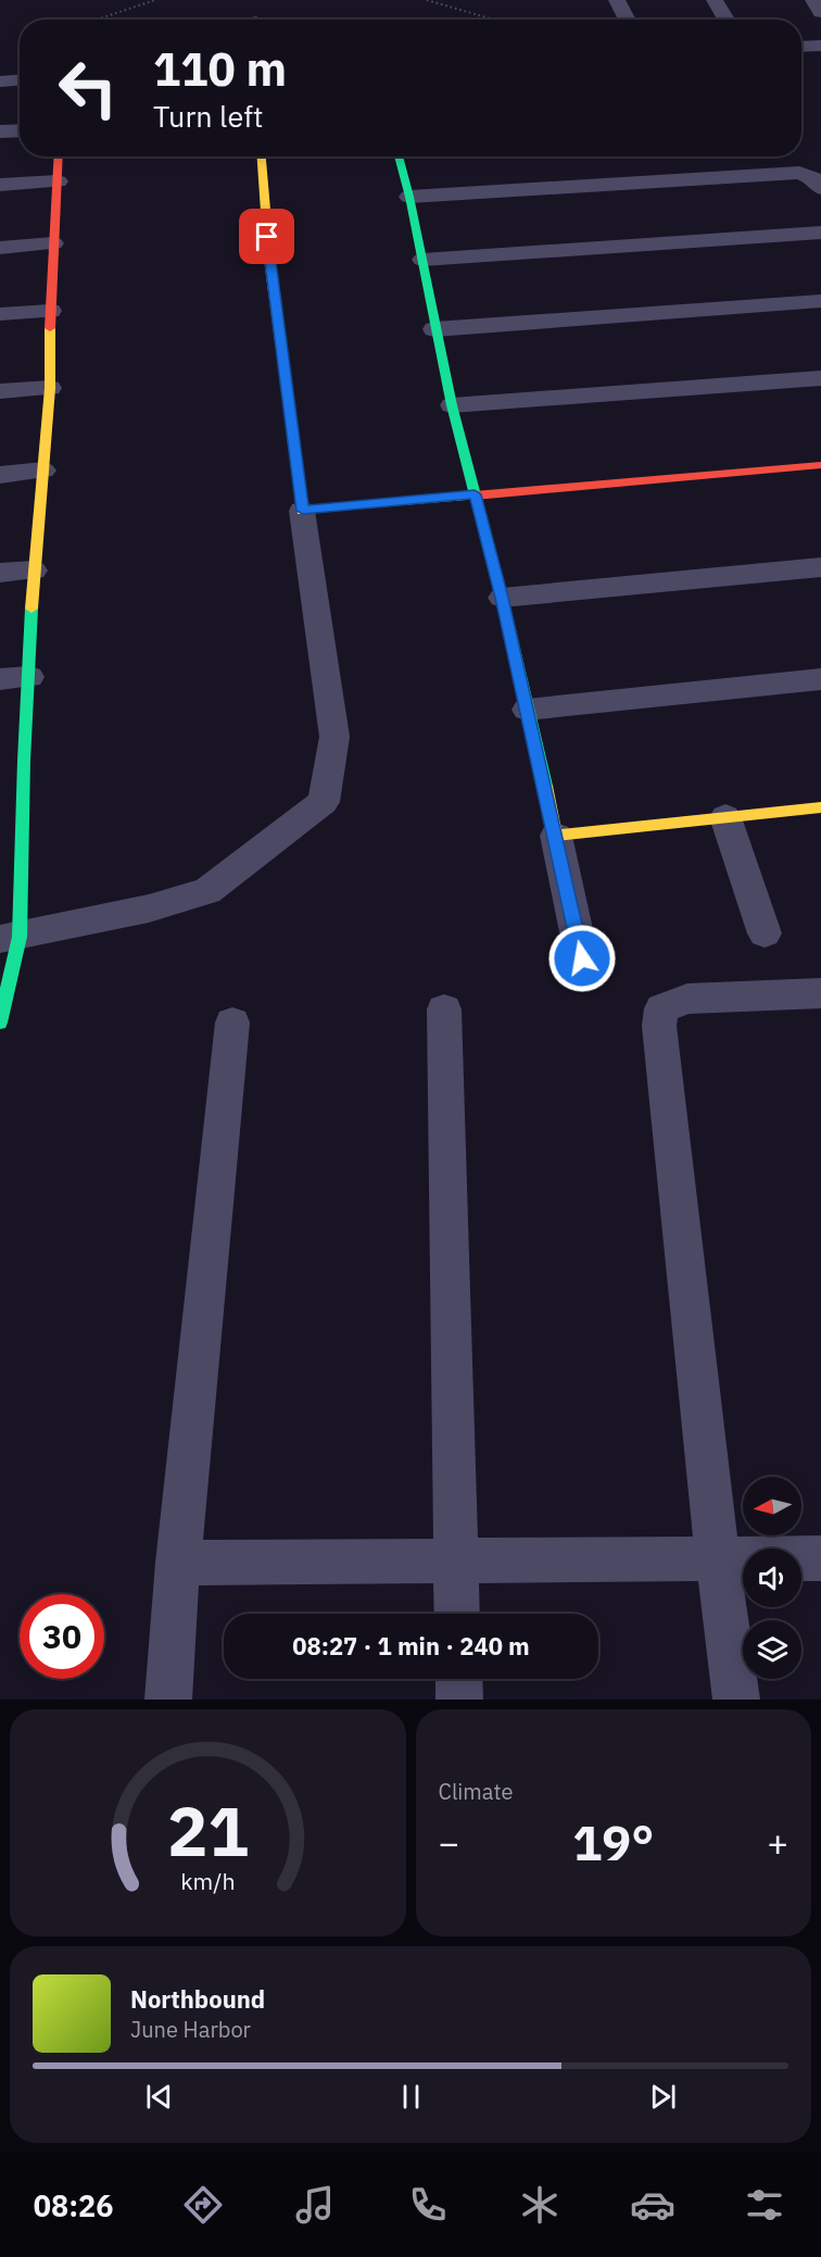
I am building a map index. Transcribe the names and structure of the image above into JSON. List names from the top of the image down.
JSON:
{
  "north": "left",
  "page": {
    "turn": ["110 m", "Turn left"],
    "limit": "30",
    "trip": "08:27 · 1 min · 240 m",
    "tile": "Climate",
    "heat": ["−", "19°", "+"],
    "song": ["Northbound", "June Harbor"],
    "tabs": "08:26",
    "gauge": ["21", "km/h"]
  }
}
